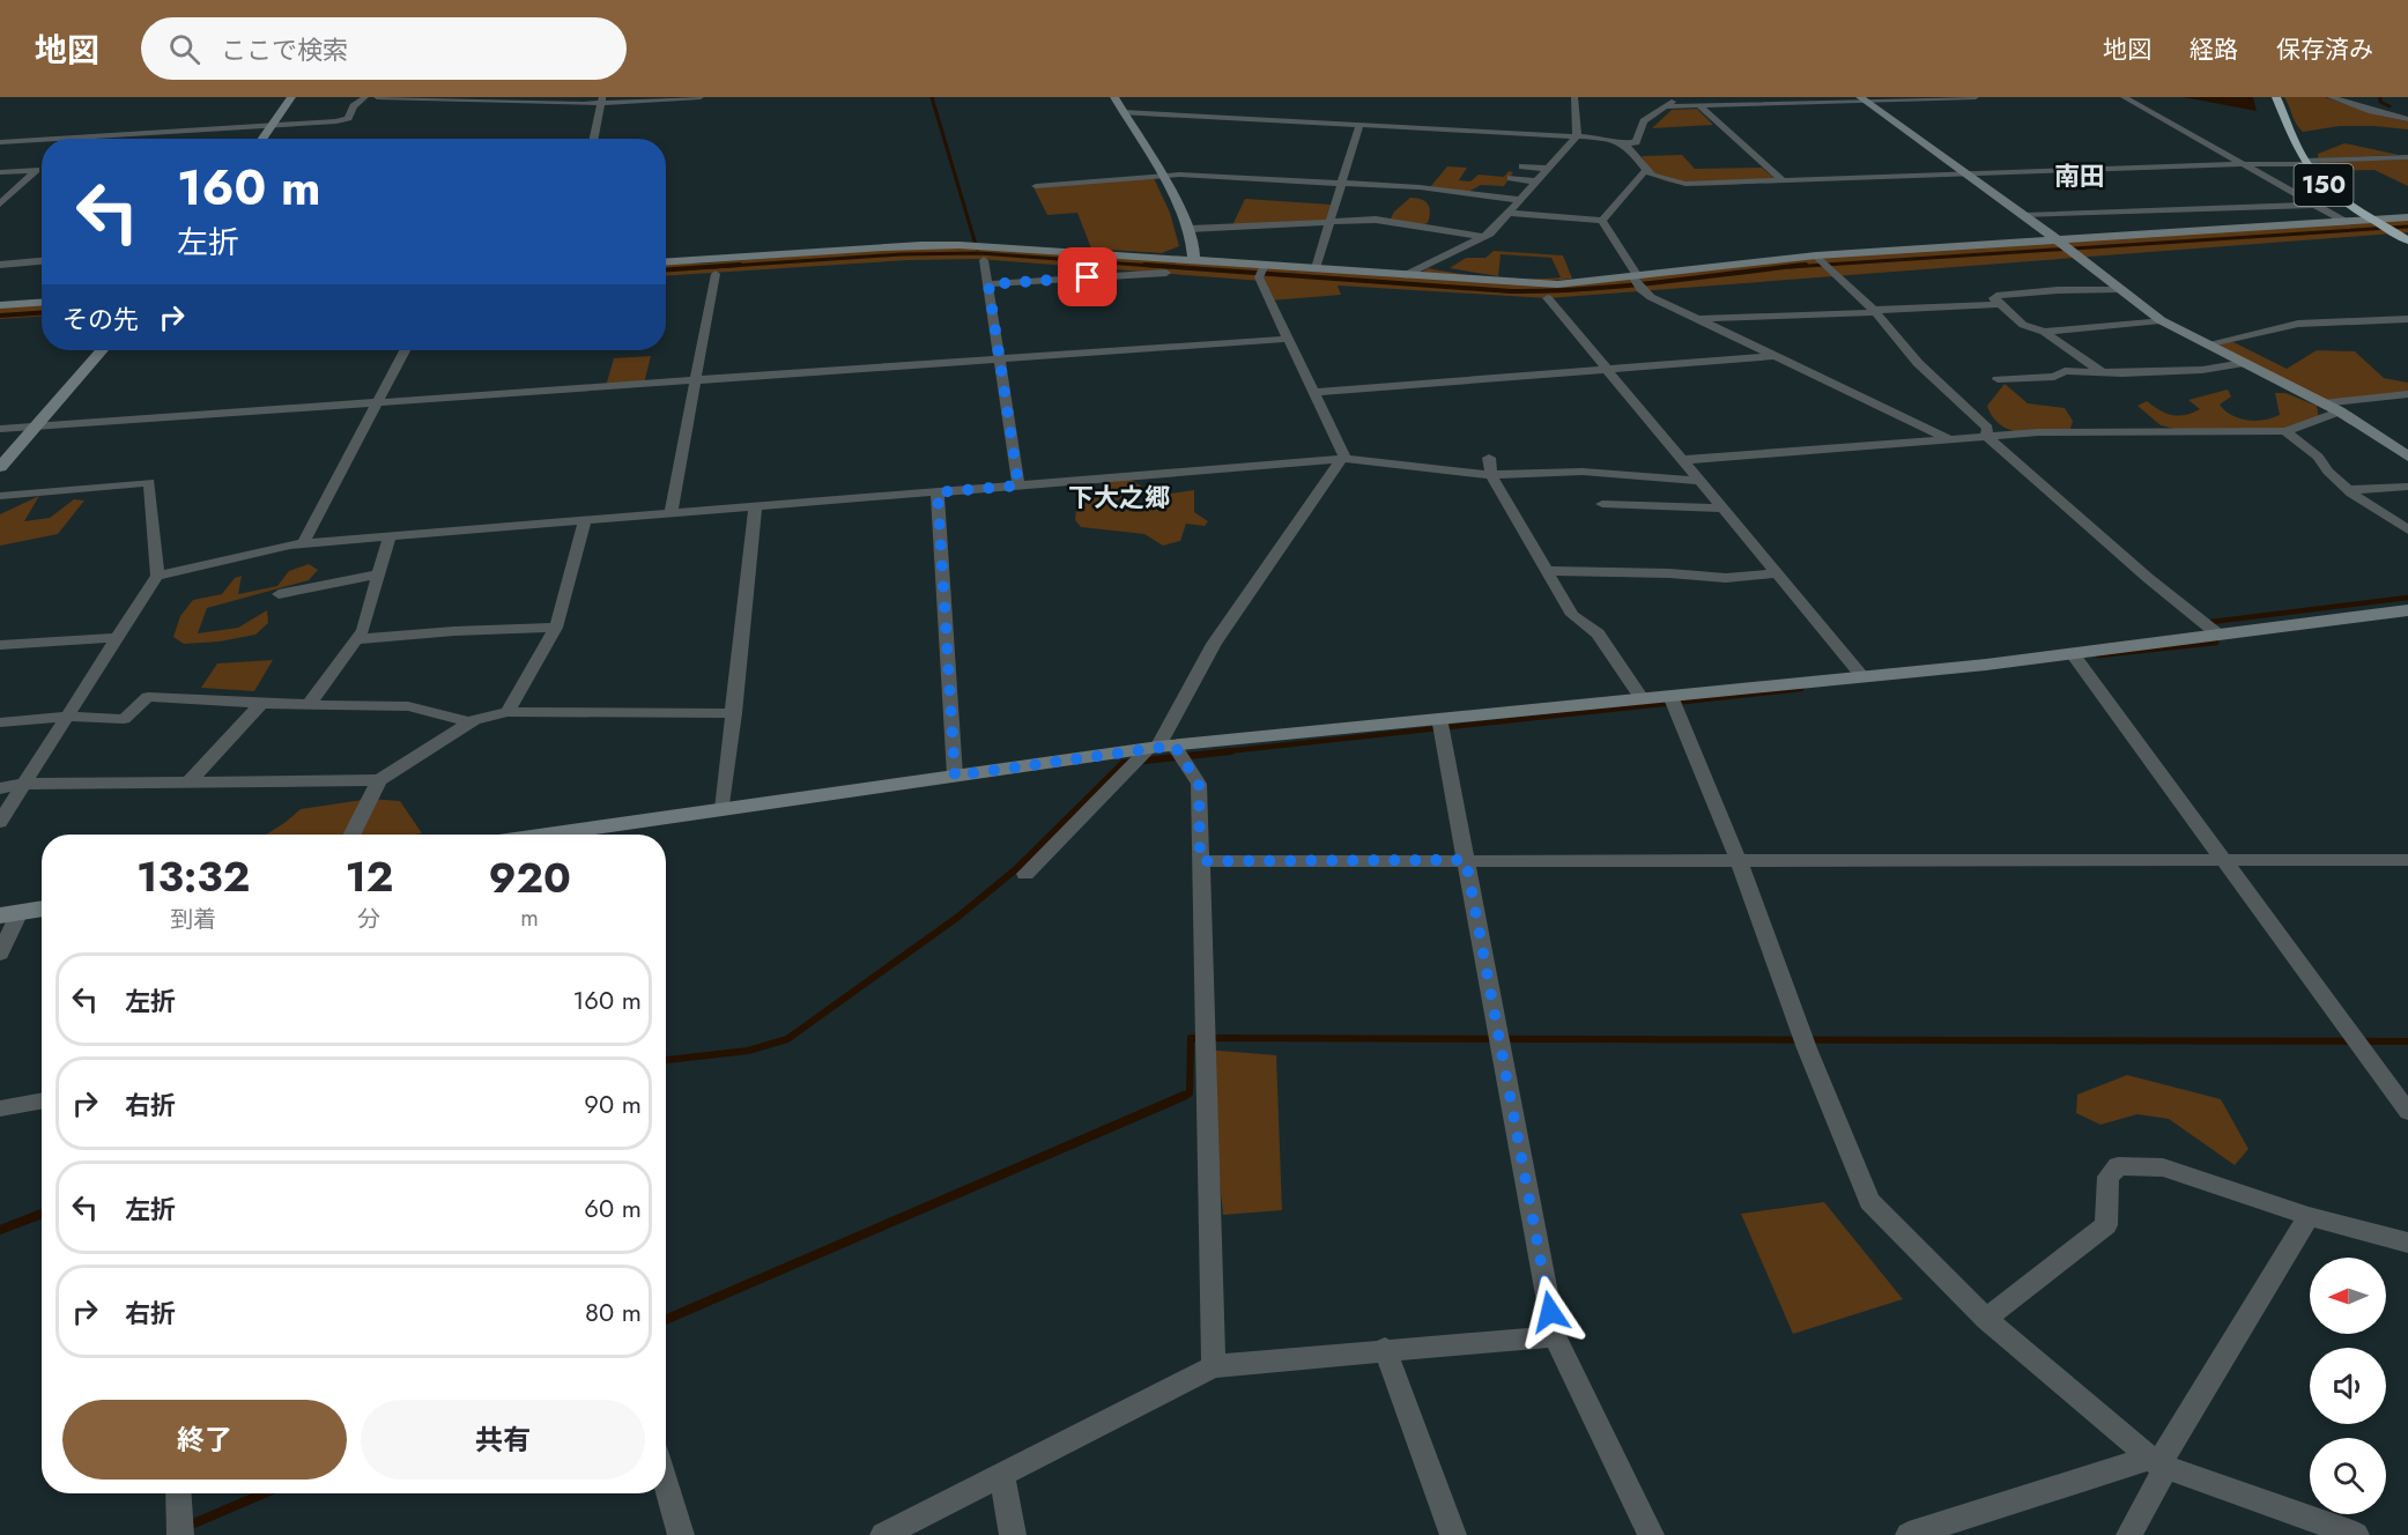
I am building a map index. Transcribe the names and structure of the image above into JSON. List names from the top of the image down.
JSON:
{
  "streets": {
    "highway": ["150"]
  },
  "districts": ["南田", "下大之郷"],
  "north": "left",
  "page": {
    "header": "地図",
    "search": "ここで検索",
    "nav": ["地図", "経路", "保存済み"],
    "turn": ["160 m", "左折"],
    "then": "その先",
    "eta": [
      "13:32",
      "到着",
      "12",
      "分",
      "920",
      "m"
    ],
    "list": [
      {
        "name": "左折",
        "value": "160 m"
      },
      {
        "name": "右折",
        "value": "90 m"
      },
      {
        "name": "左折",
        "value": "60 m"
      },
      {
        "name": "右折",
        "value": "80 m"
      }
    ],
    "buttons": ["終了", "共有"]
  }
}
